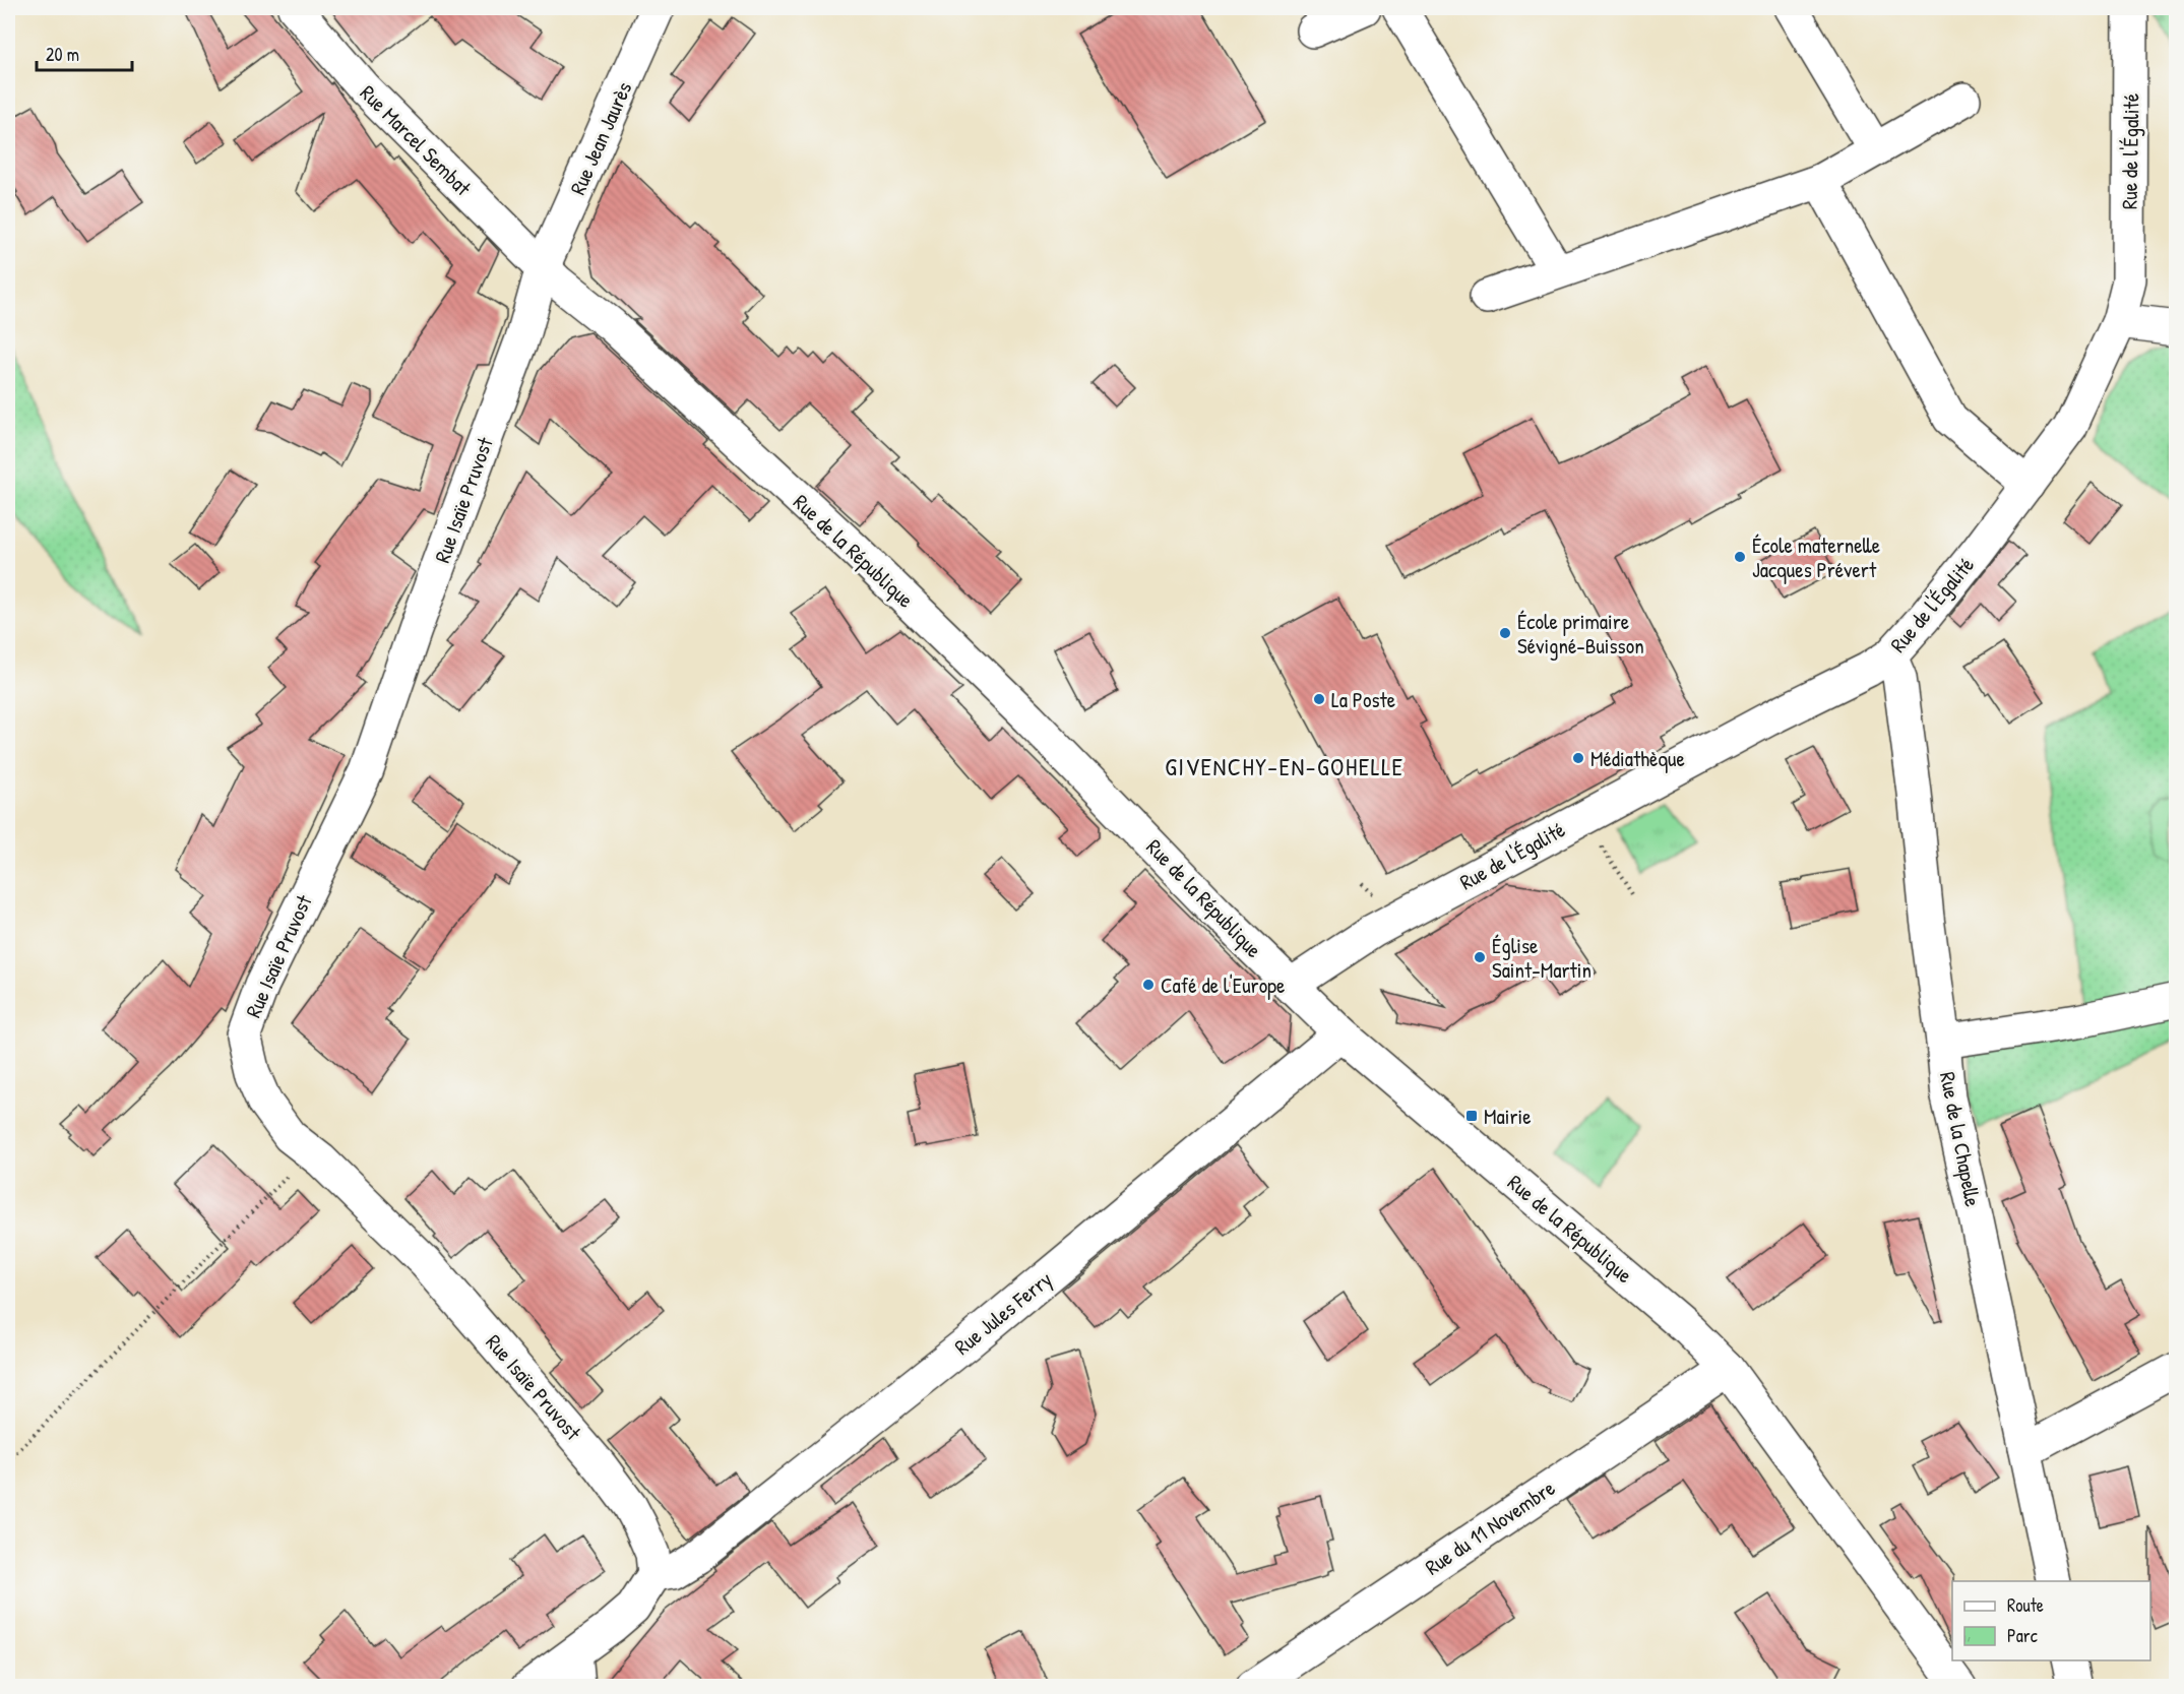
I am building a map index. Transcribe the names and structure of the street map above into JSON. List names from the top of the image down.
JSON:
{
  "streets": {
    "street": [
      "Rue Jean Jaurès",
      "Rue Marcel Sembat",
      "Rue de l'Égalité",
      "Rue Isaïe Pruvost",
      "Rue de la République",
      "Rue de la Chapelle",
      "Rue Jules Ferry",
      "Rue du 11 Novembre"
    ]
  },
  "crossings": [
    ["Rue Jean Jaurès", "Rue Marcel Sembat"],
    ["Rue Jean Jaurès", "Rue Isaïe Pruvost"],
    ["Rue Jean Jaurès", "Rue de la République"],
    ["Rue Marcel Sembat", "Rue Isaïe Pruvost"],
    ["Rue Marcel Sembat", "Rue de la République"],
    ["Rue de l'Égalité", "Rue de la République"],
    ["Rue de l'Égalité", "Rue de la Chapelle"],
    ["Rue Isaïe Pruvost", "Rue de la République"],
    ["Rue Isaïe Pruvost", "Rue Jules Ferry"],
    ["Rue de la République", "Rue Jules Ferry"],
    ["Rue de la République", "Rue du 11 Novembre"]
  ],
  "districts": ["GIVENCHY-EN-GOHELLE"],
  "places": {
    "other": [
      "École maternelle Jacques Prévert",
      "École primaire Sévigné-Buisson",
      "La Poste",
      "Médiathèque",
      "Église Saint-Martin",
      "Café de l'Europe"
    ],
    "transit": ["Mairie"]
  },
  "legend": ["Route", "Parc"],
  "scale_bar": "20 m"
}
